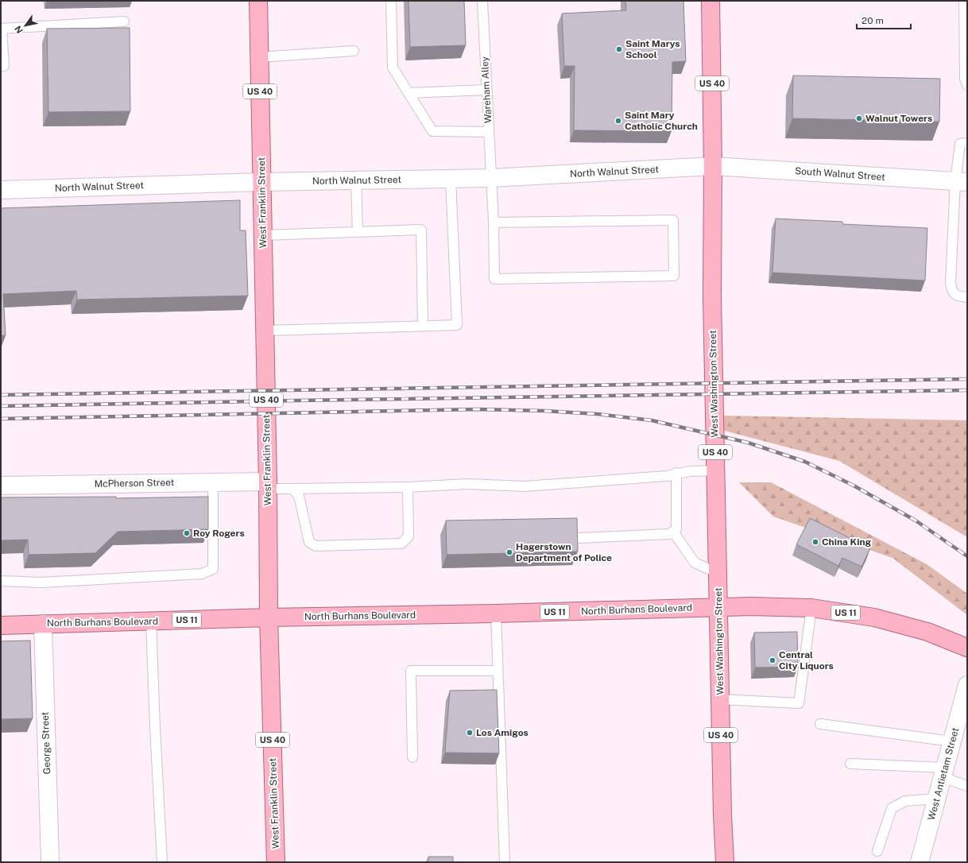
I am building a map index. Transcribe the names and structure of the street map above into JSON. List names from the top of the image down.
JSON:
{
  "streets": {
    "main road": [
      "US 40",
      "West Franklin Street",
      "West Washington Street",
      "North Burhans Boulevard",
      "US 11"
    ],
    "street": [
      "North Walnut Street",
      "South Walnut Street",
      "McPherson Street",
      "George Street",
      "West Antietam Street"
    ],
    "lane": ["Wareham Alley"]
  },
  "crossings": [
    ["Wareham Alley", "North Walnut Street"],
    ["North Walnut Street", "South Walnut Street"],
    ["North Walnut Street", "West Franklin Street"],
    ["North Walnut Street", "West Washington Street"],
    ["South Walnut Street", "West Washington Street"],
    ["West Franklin Street", "McPherson Street"],
    ["West Franklin Street", "North Burhans Boulevard"],
    ["West Washington Street", "North Burhans Boulevard"],
    ["West Washington Street", "US 11"],
    ["North Burhans Boulevard", "US 11"],
    ["North Burhans Boulevard", "George Street"]
  ],
  "places": [
    "Saint Marys School",
    "Walnut Towers",
    "Saint Mary Catholic Church",
    "Roy Rogers",
    "China King",
    "Hagerstown Department of Police",
    "Central City Liquors",
    "Los Amigos"
  ],
  "scale_bar": "20 m",
  "north": "bottom left"
}
